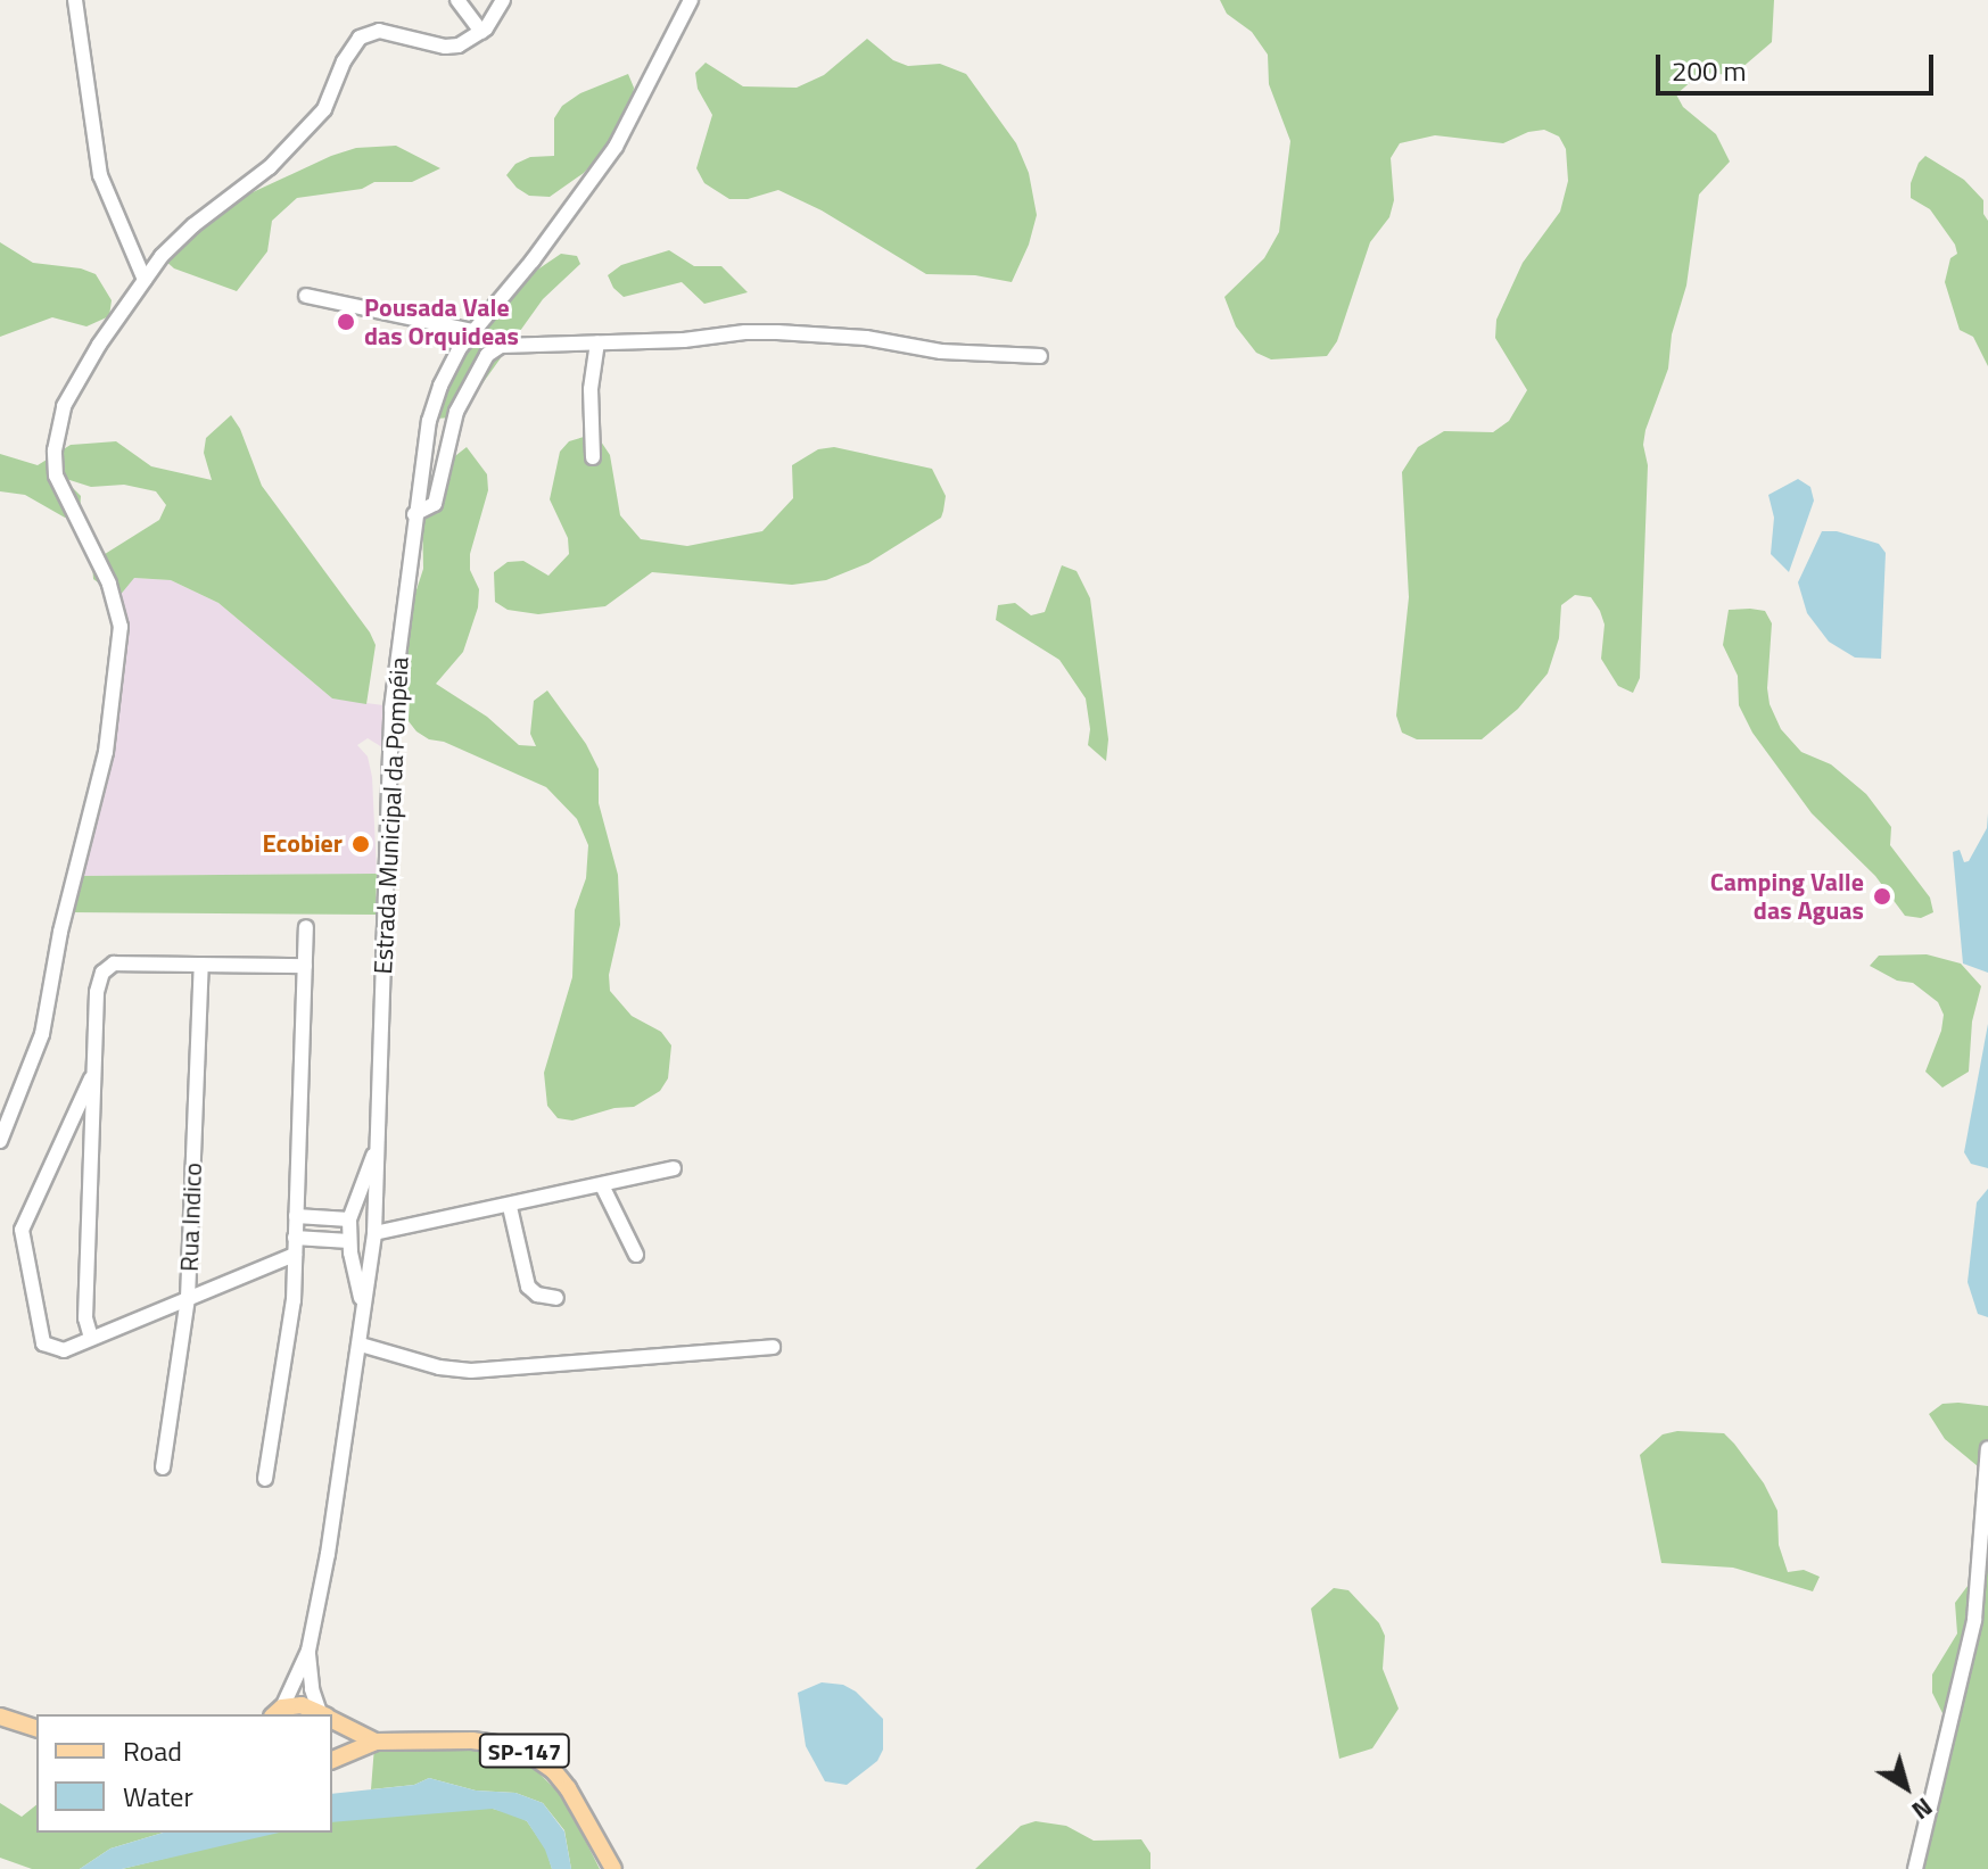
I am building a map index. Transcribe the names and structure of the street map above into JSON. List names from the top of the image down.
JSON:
{
  "streets": {
    "main road": ["SP-147"],
    "street": ["Estrada Municipal da Pompéia", "Rua Indico"]
  },
  "places": ["Pousada Vale das Orquideas", "Ecobier", "Camping Valle das Aguas"],
  "legend": ["Road", "Water"],
  "scale_bar": "200 m",
  "north": "bottom right"
}
